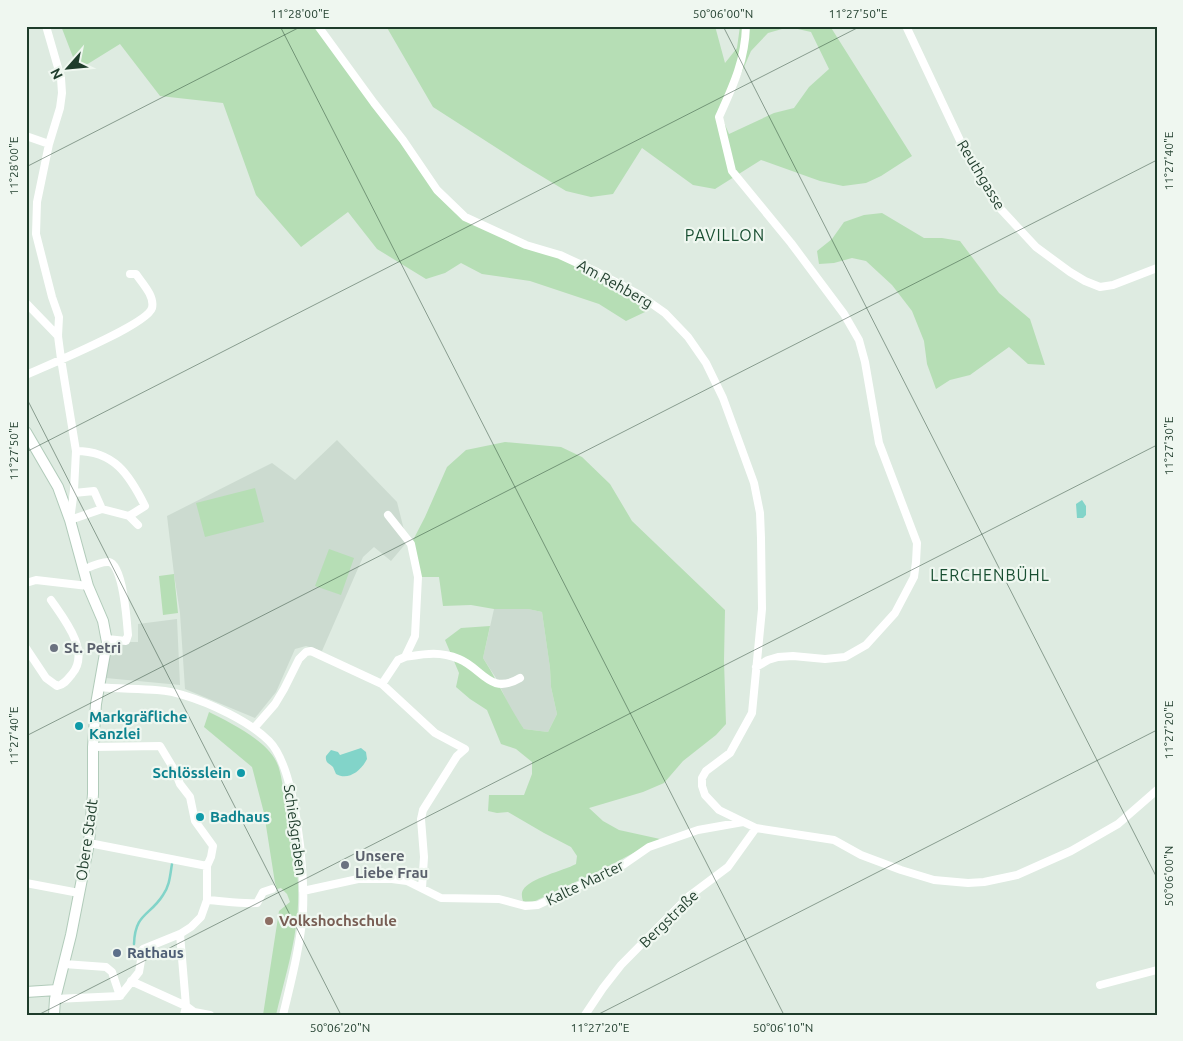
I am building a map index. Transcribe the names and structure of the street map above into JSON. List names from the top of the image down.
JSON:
{
  "streets": {
    "street": [
      "Reuthgasse",
      "Am Rehberg",
      "Schießgraben",
      "Obere Stadt",
      "Kalte Marter",
      "Bergstraße"
    ]
  },
  "crossings": [
    ["Am Rehberg", "Kalte Marter"],
    ["Schießgraben", "Obere Stadt"],
    ["Schießgraben", "Kalte Marter"]
  ],
  "districts": ["PAVILLON", "LERCHENBÜHL"],
  "places": [
    "St. Petri",
    "Markgräfliche Kanzlei",
    "Schlösslein",
    "Badhaus",
    "Unsere Liebe Frau",
    "Volkshochschule",
    "Rathaus"
  ],
  "north": "bottom left",
  "coordinates": [
    "11°28'00\"E",
    "50°06'00\"N",
    "11°27'50\"E",
    "11°27'40\"E",
    "11°27'30\"E",
    "11°27'20\"E",
    "50°06'20\"N",
    "50°06'10\"N"
  ]
}
